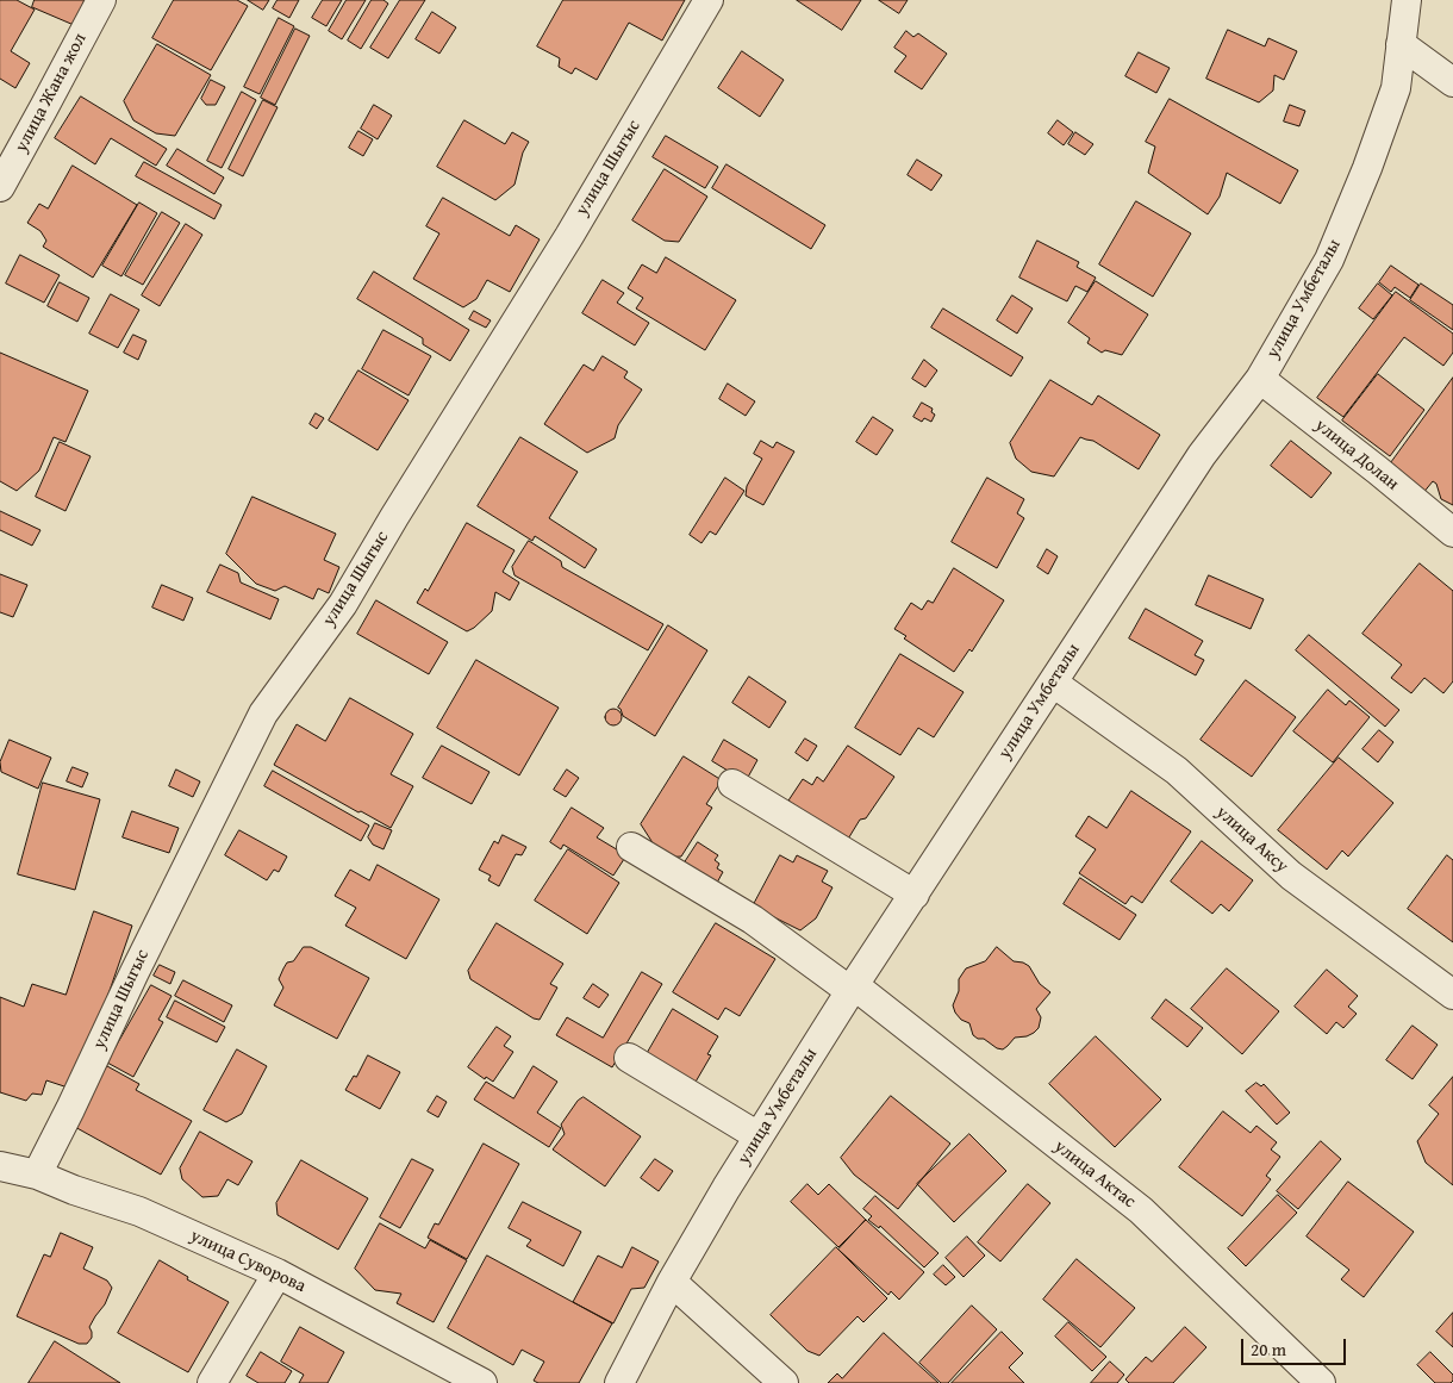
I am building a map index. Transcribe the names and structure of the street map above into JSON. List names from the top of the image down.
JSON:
{
  "streets": {
    "street": [
      "улица Жана жол",
      "улица Шыгыс",
      "улица Умбеталы",
      "улица Долан",
      "улица Аксу",
      "улица Актас",
      "улица Суворова"
    ]
  },
  "crossings": [
    ["улица Шыгыс", "улица Суворова"],
    ["улица Умбеталы", "улица Долан"],
    ["улица Умбеталы", "улица Аксу"],
    ["улица Умбеталы", "улица Актас"]
  ],
  "scale_bar": "20 m"
}
